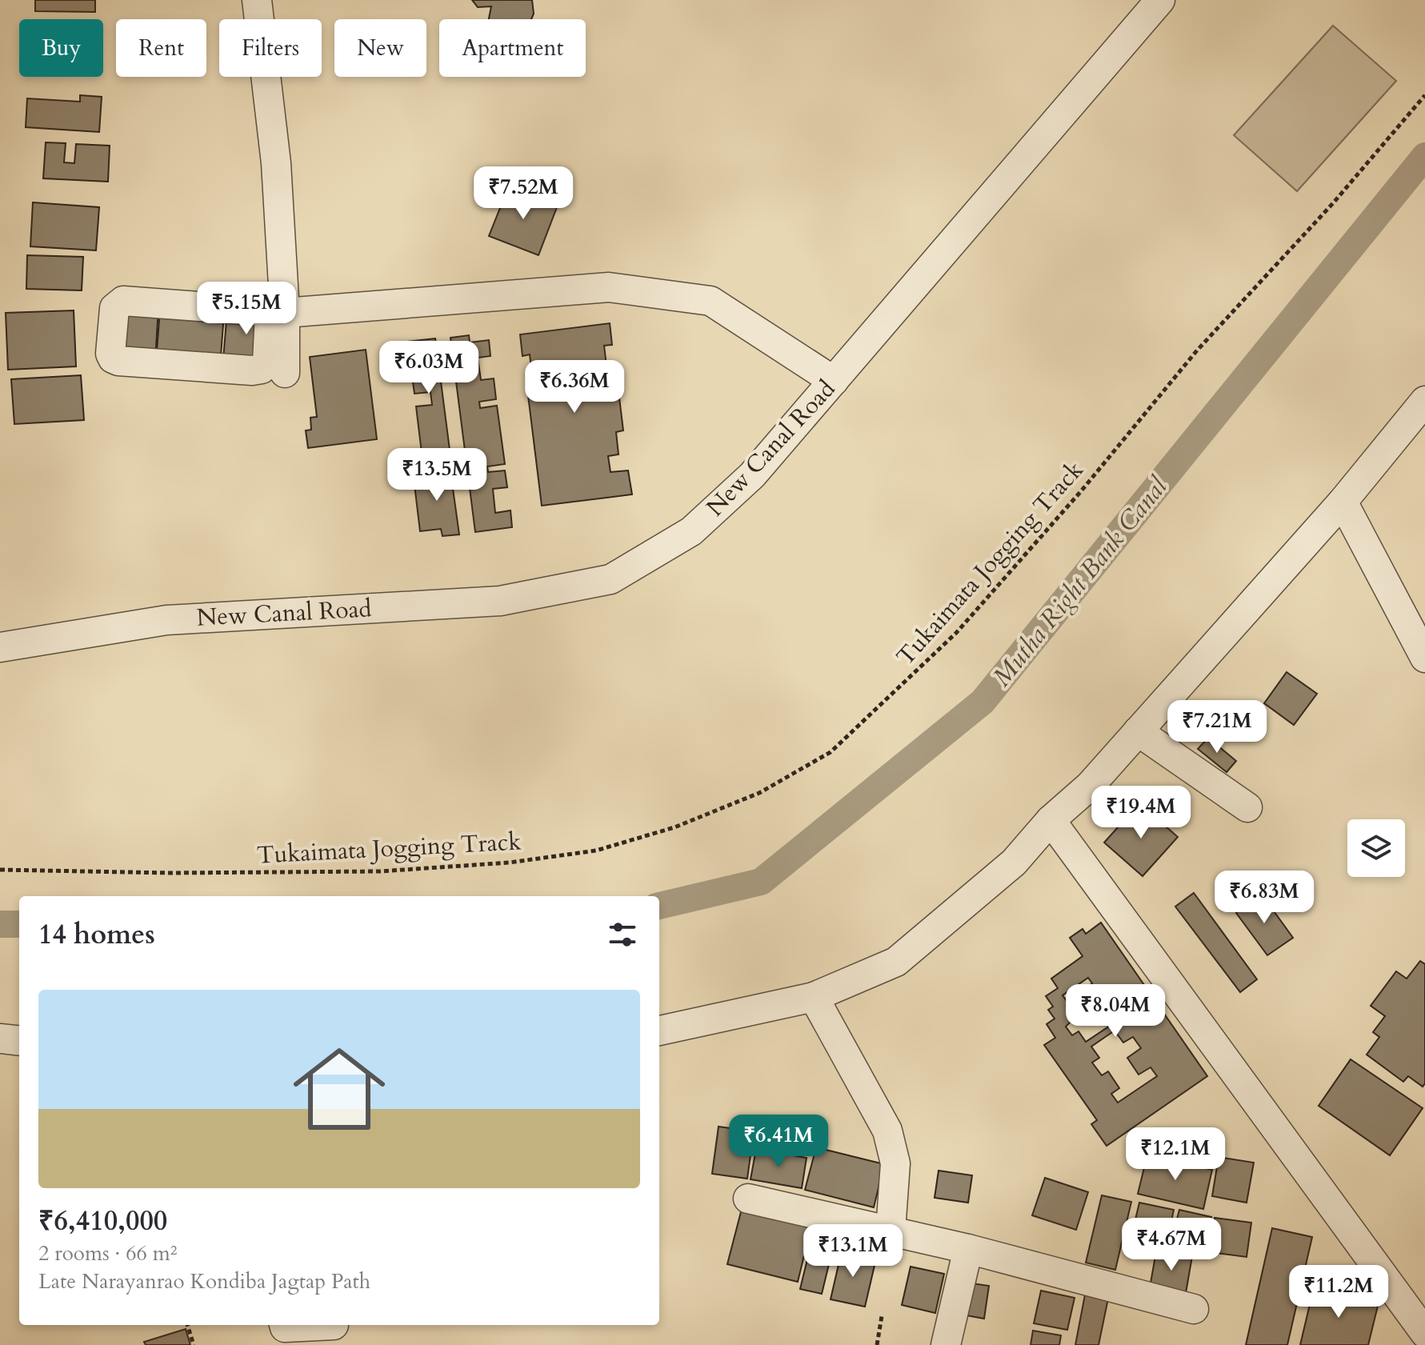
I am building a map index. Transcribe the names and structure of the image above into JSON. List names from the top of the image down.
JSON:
{
  "streets": {
    "street": ["New Canal Road"],
    "path": ["Tukaimata Jogging Track"]
  },
  "water": ["Mutha Right Bank Canal"],
  "page": {
    "chip": [
      "Buy",
      "Rent",
      "Filters",
      "New",
      "Apartment"
    ],
    "price": [
      "₹7.52M",
      "₹5.15M",
      "₹6.03M",
      "₹6.36M",
      "₹13.5M",
      "₹7.21M",
      "₹19.4M",
      "₹6.83M",
      "₹8.04M",
      "₹6.41M",
      "₹12.1M",
      "₹4.67M",
      "₹13.1M",
      "₹11.2M"
    ],
    "heading": "14 homes",
    "list": [
      {
        "name": "₹6,410,000",
        "note": "2 rooms · 66 m² · Late Narayanrao Kondiba Jagtap Path"
      }
    ]
  }
}
